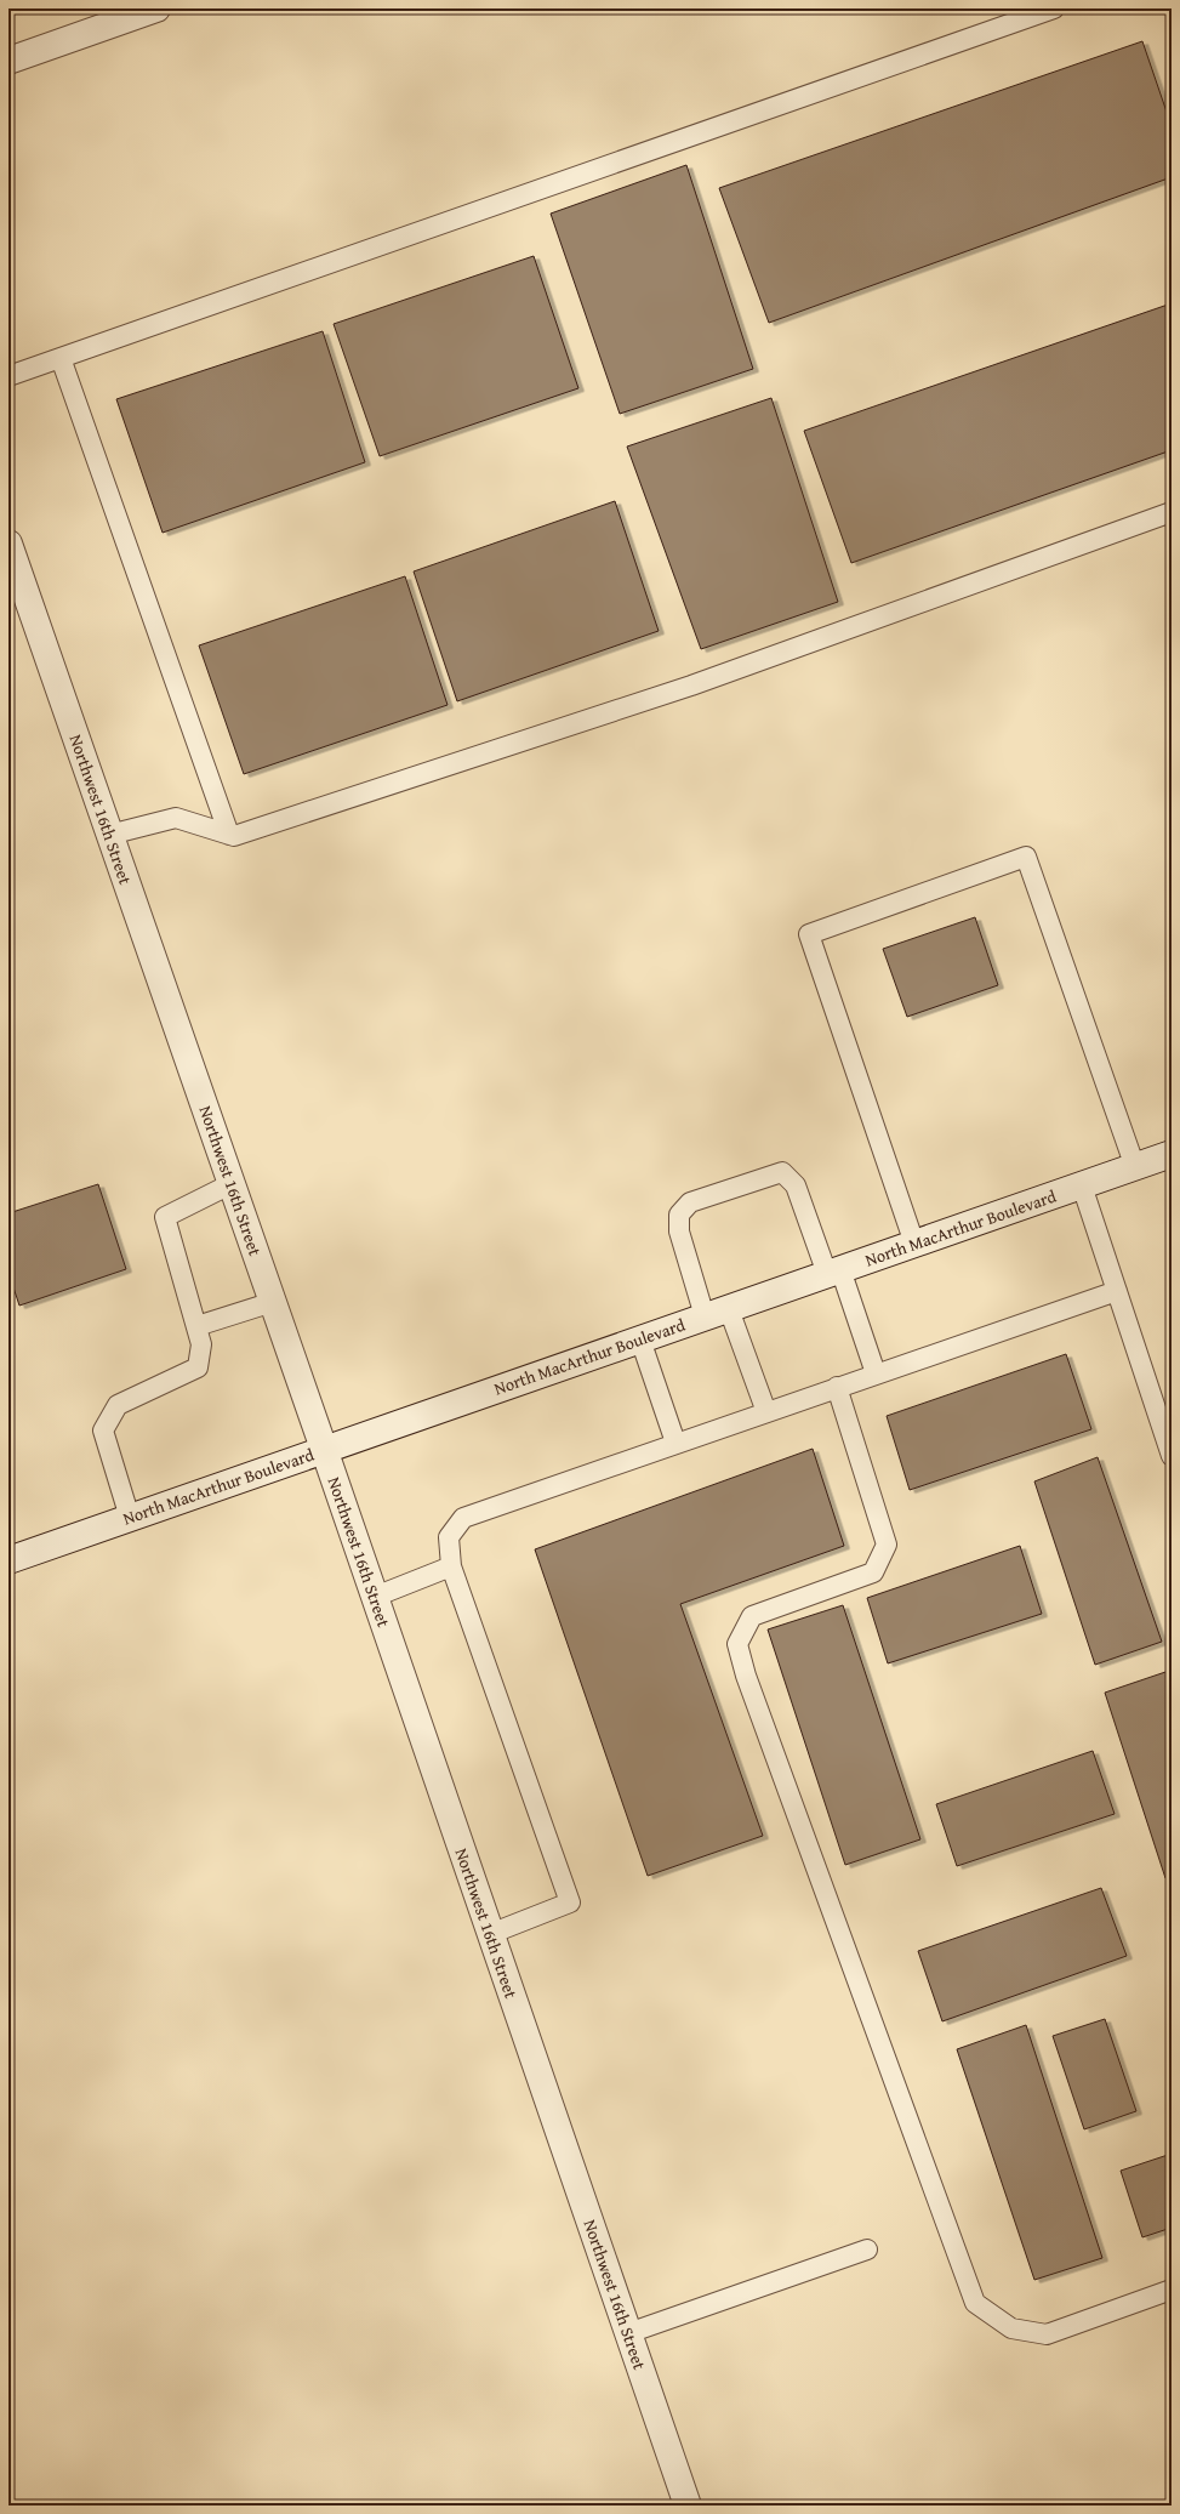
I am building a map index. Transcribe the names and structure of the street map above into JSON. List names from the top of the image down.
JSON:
{
  "streets": {
    "street": ["Northwest 16th Street", "North MacArthur Boulevard"]
  },
  "crossings": [
    ["Northwest 16th Street", "North MacArthur Boulevard"]
  ]
}
